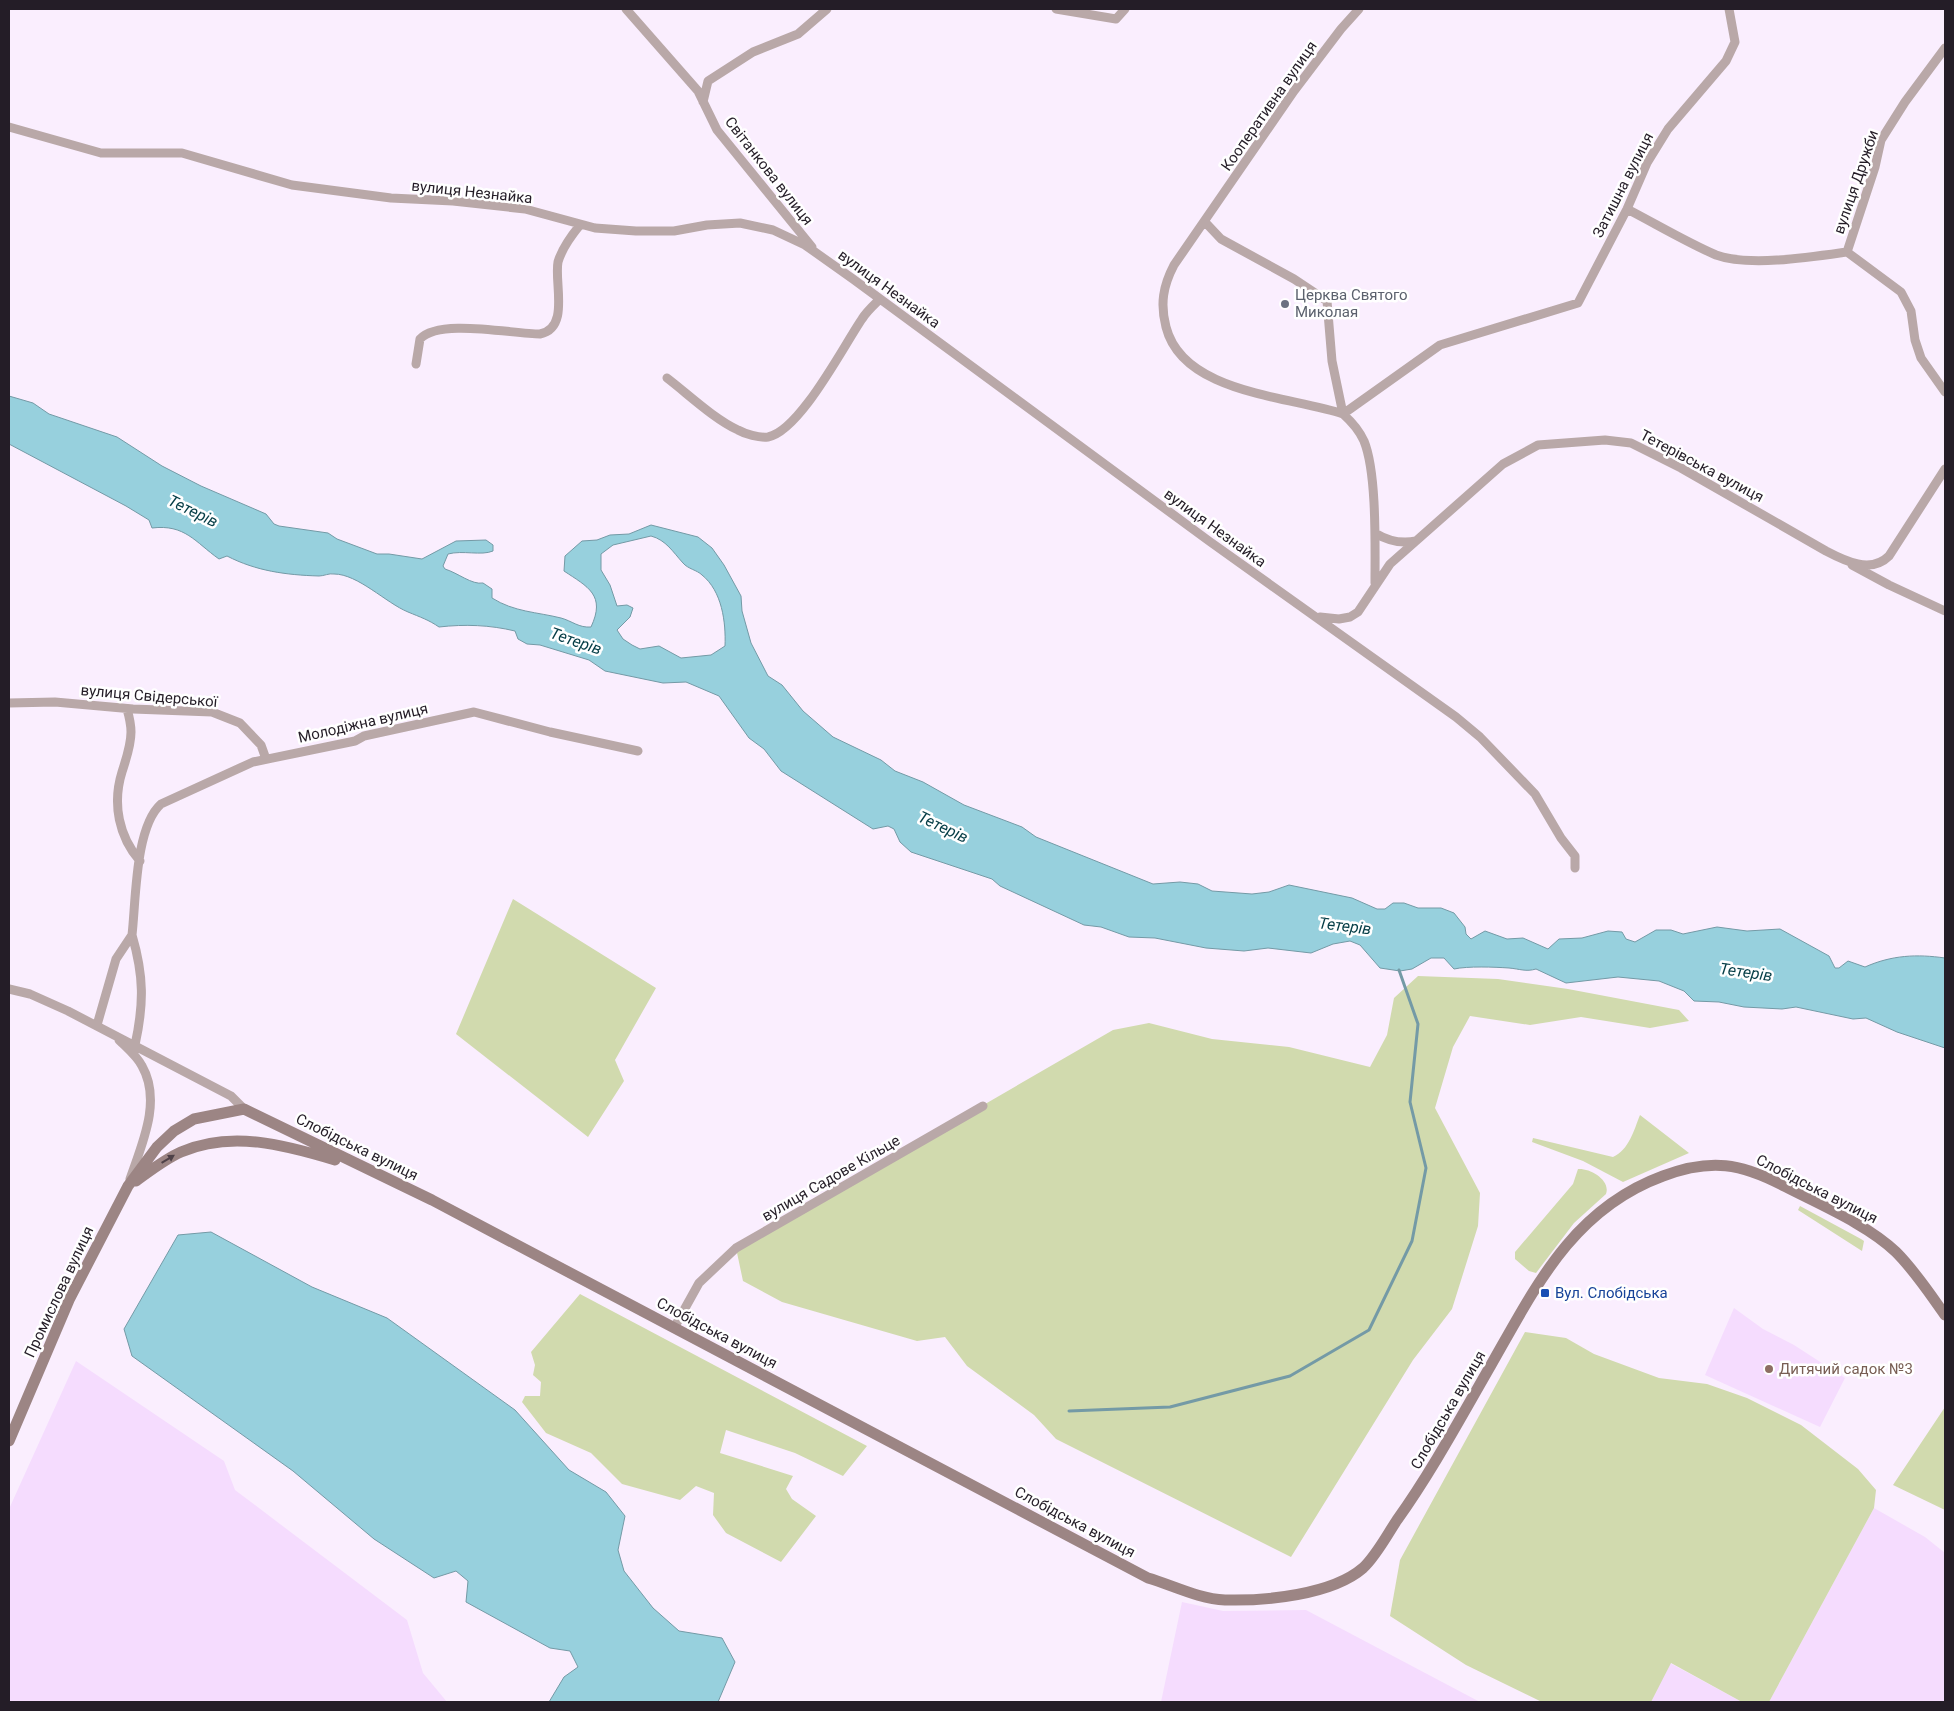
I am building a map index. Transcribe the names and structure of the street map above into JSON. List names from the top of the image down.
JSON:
{
  "streets": {
    "street": [
      "Кооперативна вулиця",
      "Світанкова вулиця",
      "вулиця Дружби",
      "Затишна вулиця",
      "вулиця Незнайка",
      "Тетерівська вулиця",
      "вулиця Свідерської",
      "Молодіжна вулиця",
      "Слобідська вулиця",
      "вулиця Садове Кільце",
      "Промислова вулиця"
    ]
  },
  "crossings": [
    ["Кооперативна вулиця", "Затишна вулиця"],
    ["Світанкова вулиця", "вулиця Незнайка"],
    ["вулиця Незнайка", "Тетерівська вулиця"],
    ["вулиця Свідерської", "Молодіжна вулиця"],
    ["Слобідська вулиця", "вулиця Садове Кільце"]
  ],
  "water": ["Тетерів"],
  "places": {
    "other": ["Церква Святого Миколая", "Дитячий садок №3"],
    "transit": ["Вул. Слобідська"]
  }
}
